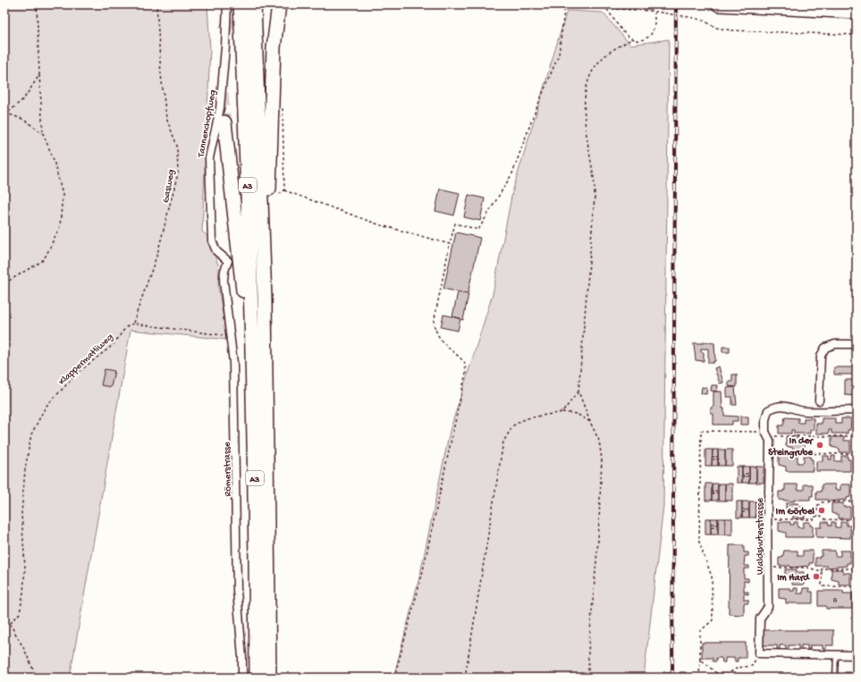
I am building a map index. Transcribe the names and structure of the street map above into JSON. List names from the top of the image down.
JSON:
{
  "streets": {
    "highway": ["A3"],
    "street": ["Tannenchopfweg", "Römerstrasse", "Waldshuterstrasse"],
    "path": ["Gasweg", "Klappermatliweg"]
  },
  "crossings": [
    ["Tannenchopfweg", "Römerstrasse"],
    ["Gasweg", "Klappermatliweg"]
  ],
  "places": ["In der Steingrube", "Im Görbel", "Im Hard"],
  "house_numbers": [
    "53",
    "45",
    "37",
    "29",
    "21",
    "8"
  ]
}
